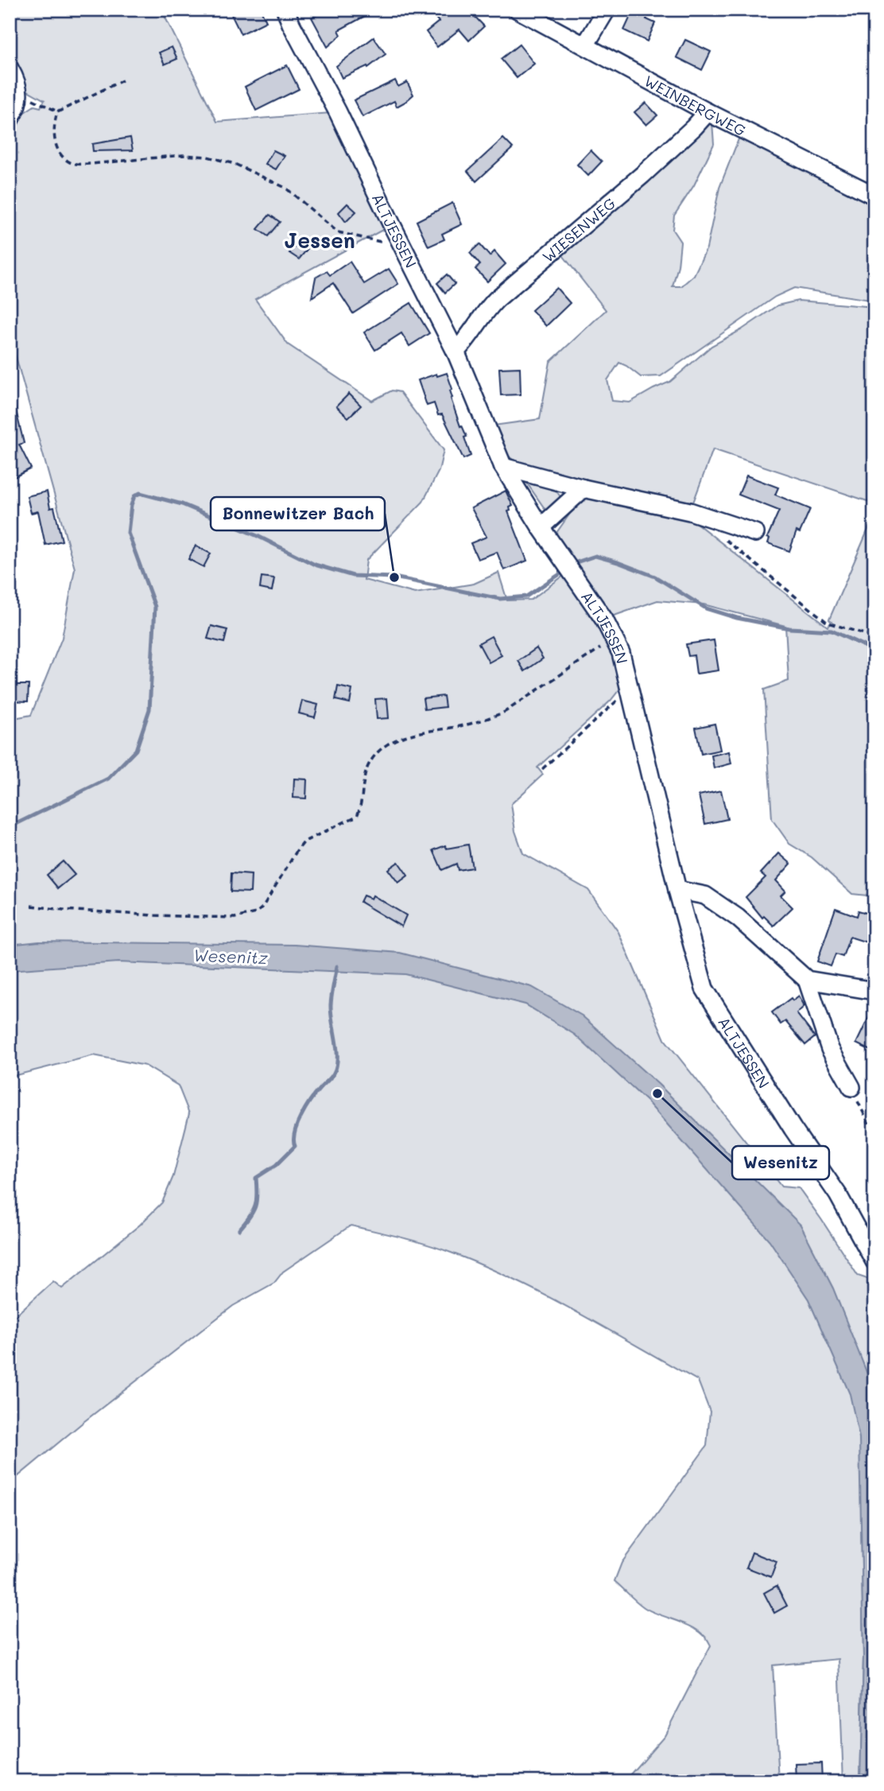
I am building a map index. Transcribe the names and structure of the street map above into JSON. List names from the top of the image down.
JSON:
{
  "streets": {
    "street": ["WEINBERGWEG", "WIESENWEG", "ALTJESSEN"]
  },
  "crossings": [
    ["WEINBERGWEG", "WIESENWEG"],
    ["WIESENWEG", "ALTJESSEN"]
  ],
  "districts": ["Jessen"],
  "water": ["Wesenitz"],
  "places": ["Bonnewitzer Bach", "Wesenitz"]
}
